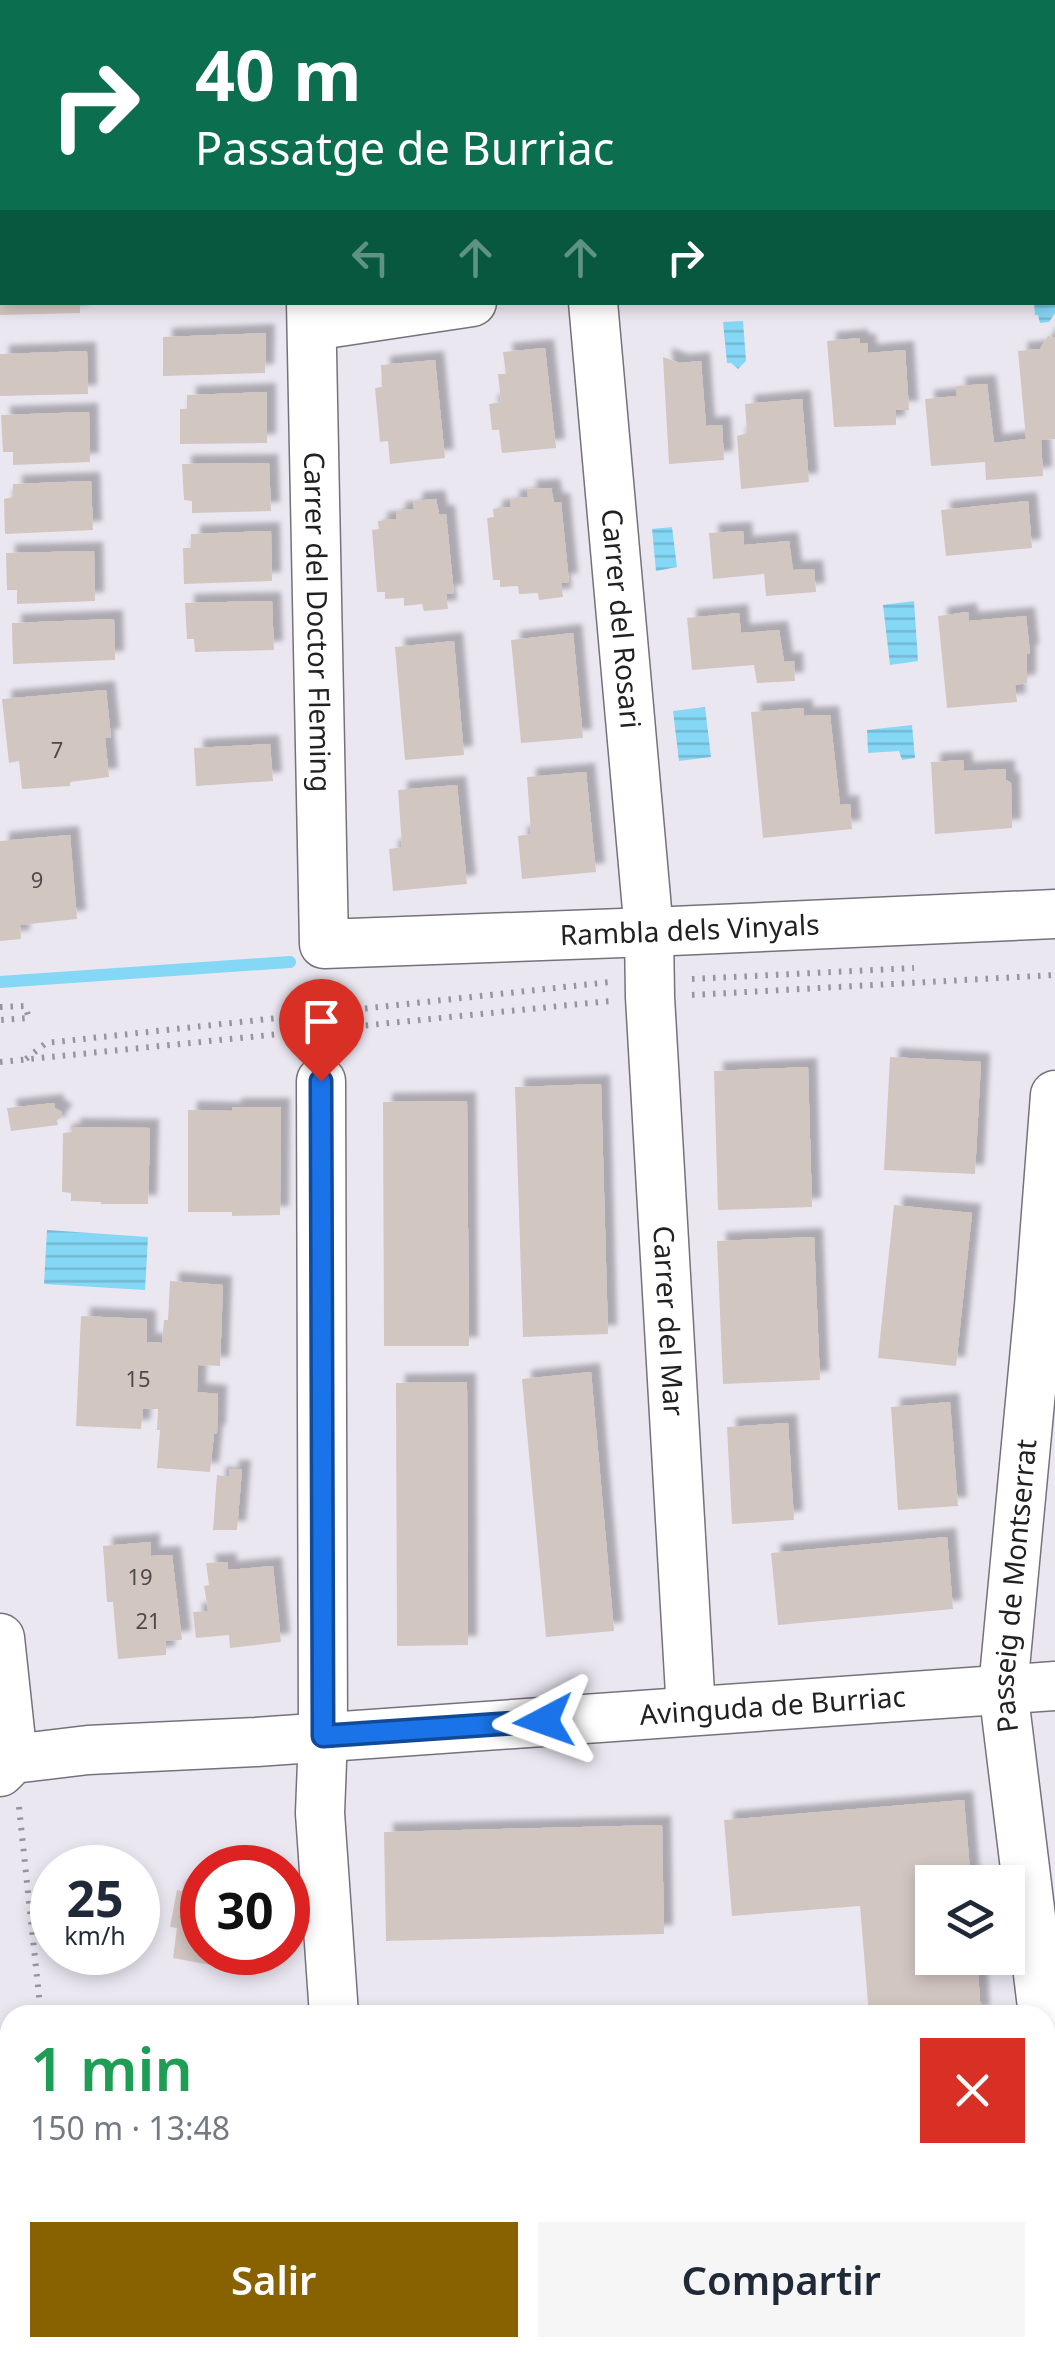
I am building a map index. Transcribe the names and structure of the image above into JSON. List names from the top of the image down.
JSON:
{
  "streets": {
    "street": [
      "Carrer del Rosari",
      "Carrer del Doctor Fleming",
      "Rambla dels Vinyals",
      "Carrer del Mar",
      "Passeig de Montserrat",
      "Avinguda de Burriac"
    ]
  },
  "crossings": [
    ["Carrer del Rosari", "Rambla dels Vinyals"],
    ["Carrer del Rosari", "Carrer del Mar"],
    ["Carrer del Doctor Fleming", "Rambla dels Vinyals"],
    ["Rambla dels Vinyals", "Carrer del Mar"],
    ["Carrer del Mar", "Avinguda de Burriac"],
    ["Passeig de Montserrat", "Avinguda de Burriac"]
  ],
  "house_numbers": [
    "7",
    "9",
    "15",
    "19",
    "21"
  ],
  "page": {
    "turn": ["40 m", "Passatge de Burriac"],
    "speed": "25 km/h",
    "limit": "30",
    "heading": ["1 min", "150 m · 13:48"],
    "buttons": ["Salir", "Compartir"]
  }
}
